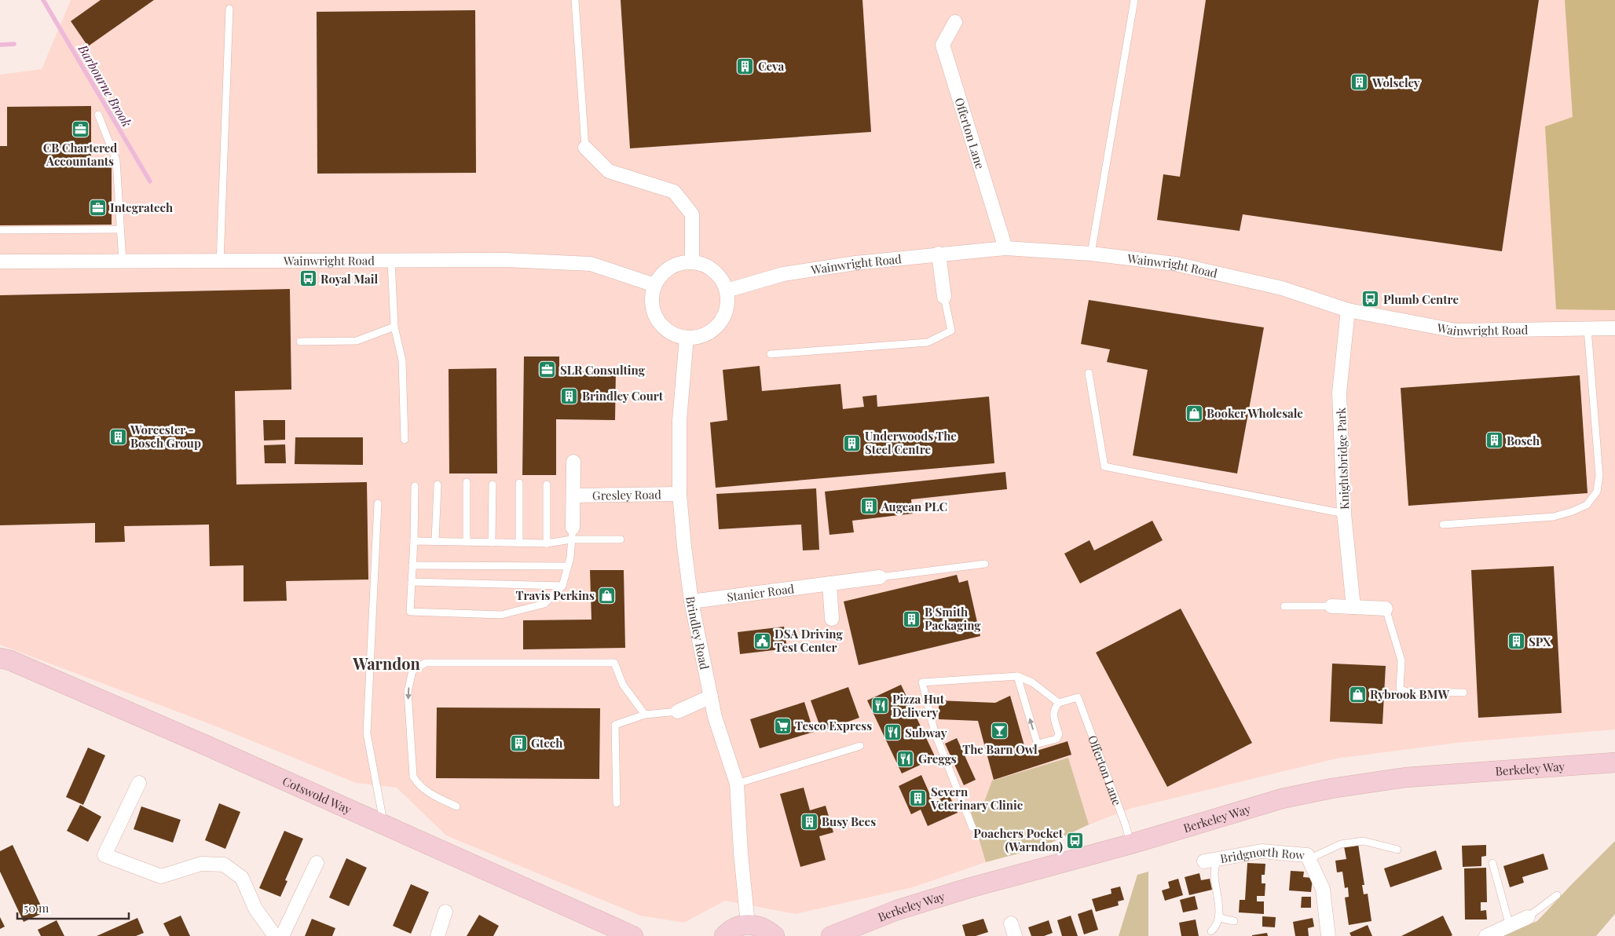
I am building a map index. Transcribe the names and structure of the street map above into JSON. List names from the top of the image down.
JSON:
{
  "streets": {
    "main road": ["Berkeley Way", "Cotswold Way"],
    "street": [
      "Offerton Lane",
      "Wainwright Road",
      "Knightsbridge Park",
      "Gresley Road",
      "Stanier Road",
      "Brindley Road",
      "Bridgnorth Row"
    ]
  },
  "crossings": [
    ["Offerton Lane", "Wainwright Road"],
    ["Offerton Lane", "Berkeley Way"],
    ["Wainwright Road", "Knightsbridge Park"],
    ["Wainwright Road", "Brindley Road"],
    ["Gresley Road", "Brindley Road"],
    ["Stanier Road", "Brindley Road"]
  ],
  "districts": ["Warndon"],
  "water": ["Barbourne Brook"],
  "places": {
    "building": [
      "Ceva",
      "Wolseley",
      "Brindley Court",
      "Worcester - Bosch Group",
      "Bosch",
      "Underwoods The Steel Centre",
      "Augean PLC",
      "B Smith Packaging",
      "SPX",
      "Gtech",
      "Severn Veterinary Clinic",
      "Busy Bees"
    ],
    "office": ["CB Chartered Accountants", "Integratech", "SLR Consulting"],
    "bus stop": ["Royal Mail", "Plumb Centre", "Poachers Pocket (Warndon)"],
    "shop": ["Booker Wholesale", "Travis Perkins", "Rybrook BMW"],
    "public building": ["DSA Driving Test Center"],
    "restaurant": ["Pizza Hut Delivery", "Subway", "Greggs"],
    "supermarket": ["Tesco Express"],
    "bar": ["The Barn Owl"]
  },
  "scale_bar": "50 m"
}
